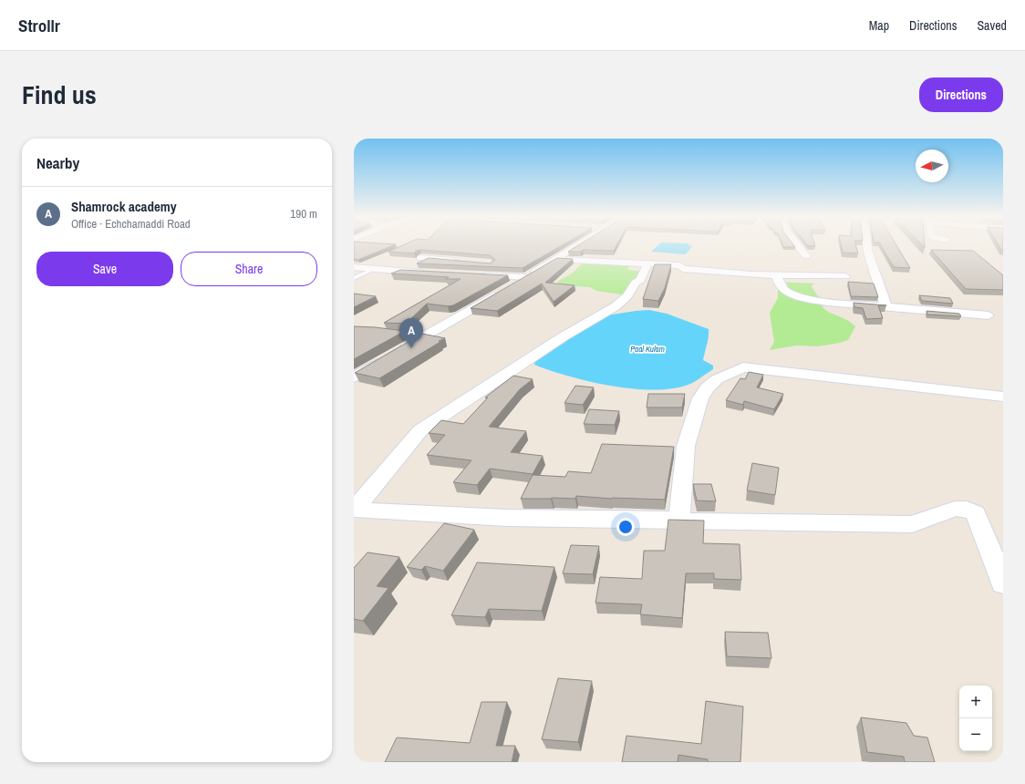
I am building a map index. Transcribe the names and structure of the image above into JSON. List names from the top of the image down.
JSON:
{
  "water": ["Paal Kulam"],
  "north": "left",
  "page": {
    "header": "Strollr",
    "nav": ["Map", "Directions", "Saved"],
    "title": "Find us",
    "buttons": [
      "Directions",
      ["Save", "Share"]
    ],
    "heading": "Nearby",
    "list": [
      {
        "mark": "A",
        "name": "Shamrock academy",
        "note": "Office · Echchamaddi Road",
        "value": "190 m"
      }
    ],
    "pins": "A",
    "map_buttons": ["+", "−"]
  }
}
